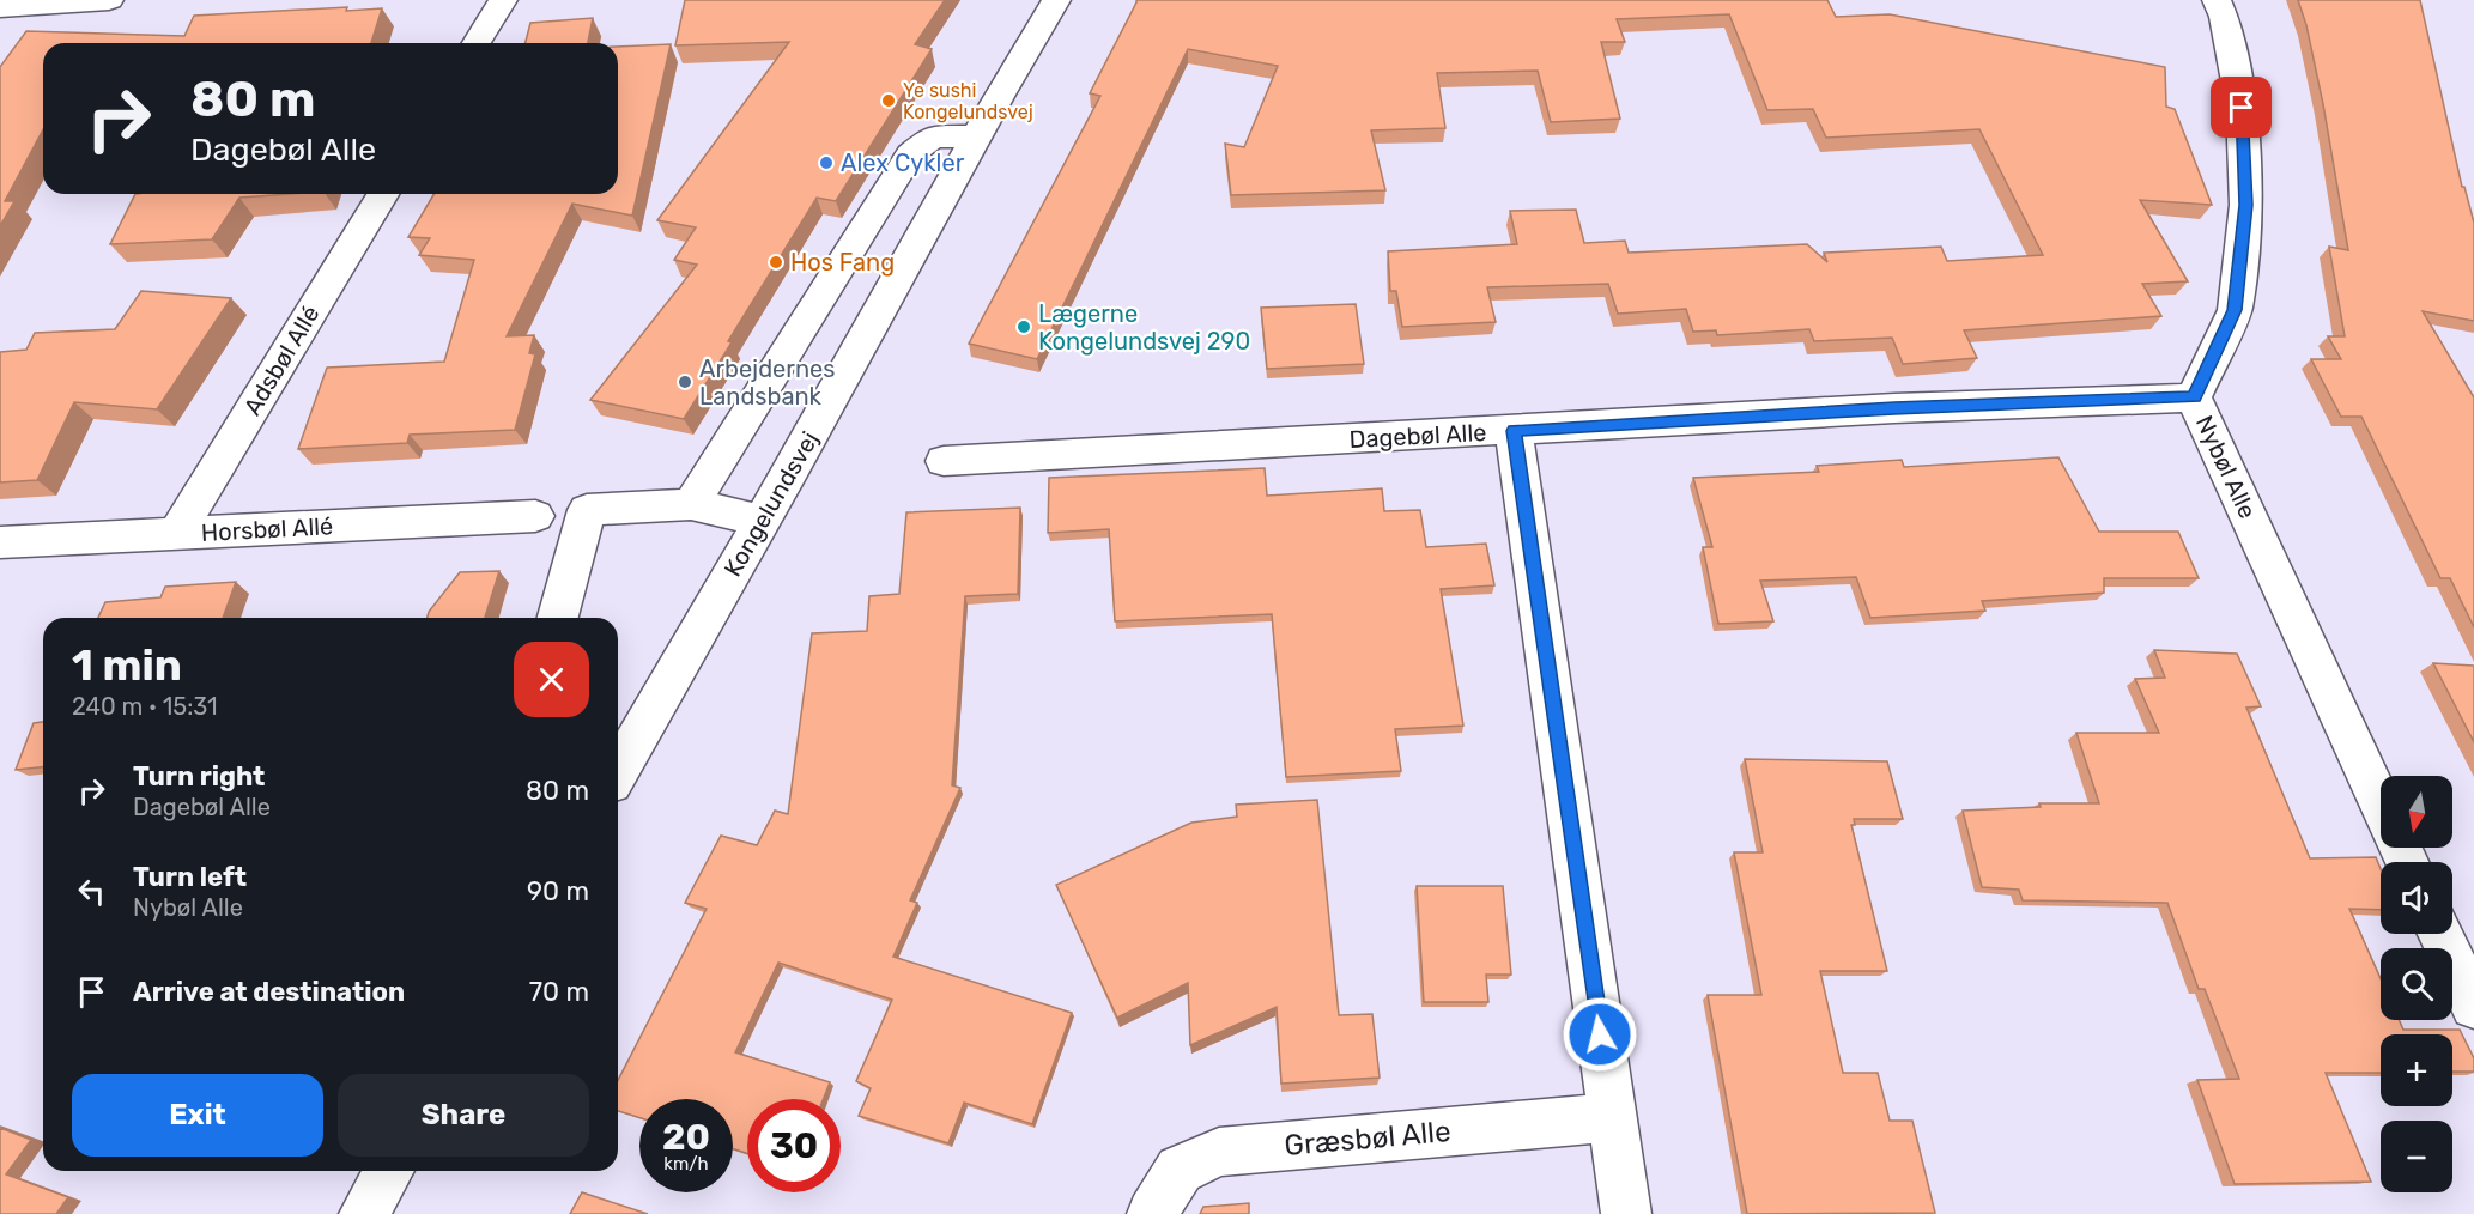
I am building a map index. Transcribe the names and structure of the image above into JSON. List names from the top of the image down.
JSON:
{
  "streets": {
    "street": [
      "Adsbøl Allé",
      "Dagebøl Alle",
      "Nybøl Alle",
      "Kongelundsvej",
      "Horsbøl Allé",
      "Græsbøl Alle"
    ]
  },
  "crossings": [
    ["Adsbøl Allé", "Horsbøl Allé"],
    ["Dagebøl Alle", "Nybøl Alle"]
  ],
  "places": [
    "Ye sushi Kongelundsvej",
    "Alex Cykler",
    "Hos Fang",
    "Lægerne Kongelundsvej 290",
    "Arbejdernes Landsbank"
  ],
  "north": "bottom",
  "page": {
    "turn": ["80 m", "Dagebøl Alle"],
    "heading": ["1 min", "240 m · 15:31"],
    "list": [
      {
        "name": "Turn right",
        "note": "Dagebøl Alle",
        "value": "80 m"
      },
      {
        "name": "Turn left",
        "note": "Nybøl Alle",
        "value": "90 m"
      },
      {
        "name": "Arrive at destination",
        "value": "70 m"
      }
    ],
    "map_buttons": ["+", "−"],
    "buttons": ["Exit", "Share"],
    "speed": "20 km/h",
    "limit": "30"
  }
}
